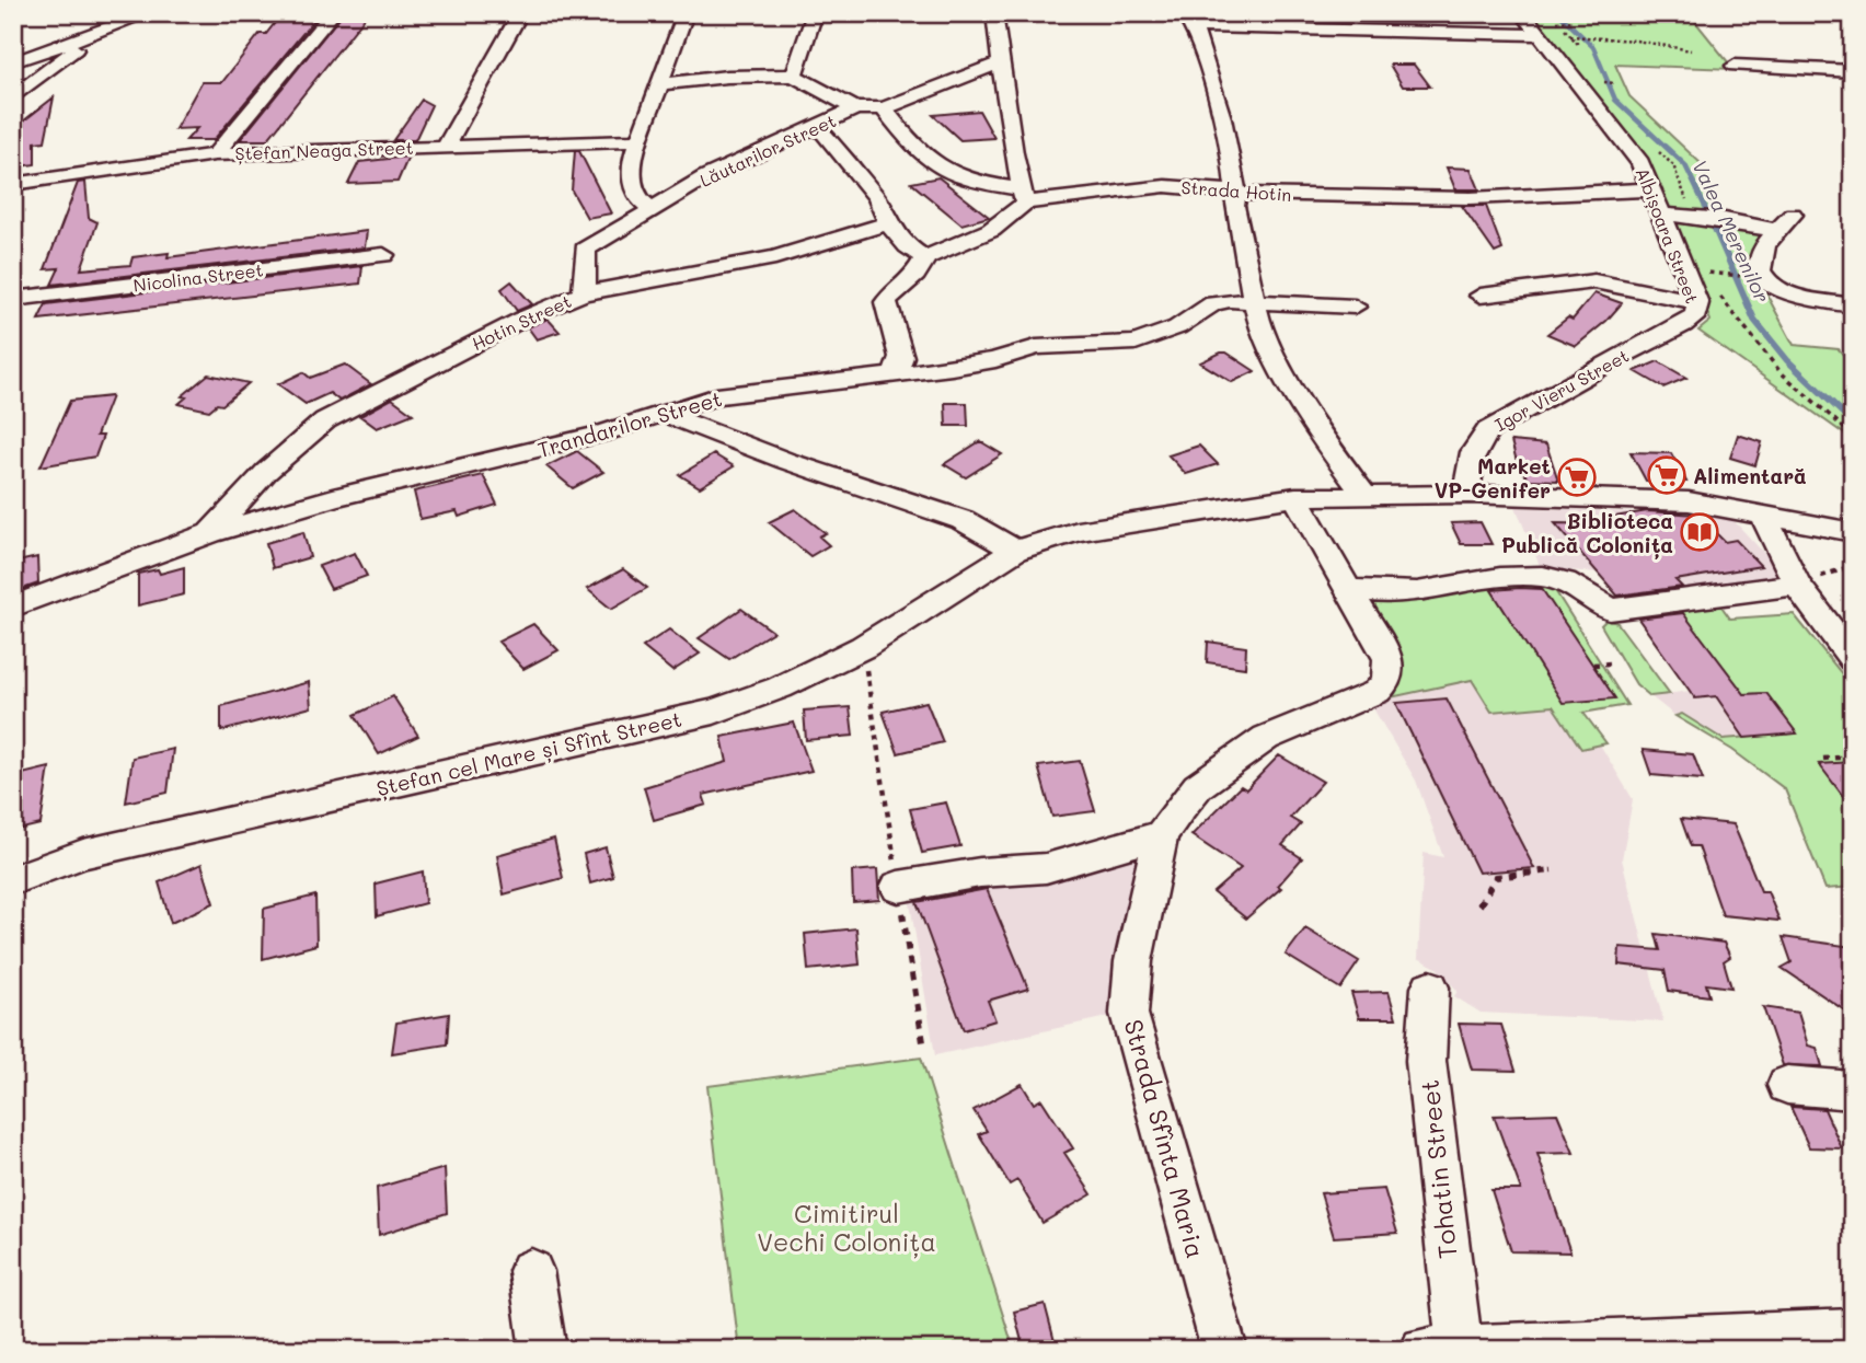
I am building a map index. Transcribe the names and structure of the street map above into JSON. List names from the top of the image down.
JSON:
{
  "streets": {
    "street": [
      "Ștefan Neaga Street",
      "Lăutarilor Street",
      "Strada Hotin",
      "Albișoara Street",
      "Nicolina Street",
      "Hotin Street",
      "Igor Vieru Street",
      "Trandarilor Street",
      "Ștefan cel Mare și Sfînt Street",
      "Strada Sfînta Maria",
      "Tohatin Street"
    ]
  },
  "crossings": [
    ["Lăutarilor Street", "Strada Hotin"],
    ["Lăutarilor Street", "Hotin Street"],
    ["Strada Hotin", "Albișoara Street"],
    ["Albișoara Street", "Igor Vieru Street"],
    ["Hotin Street", "Trandarilor Street"],
    ["Igor Vieru Street", "Ștefan cel Mare și Sfînt Street"],
    ["Ștefan cel Mare și Sfînt Street", "Strada Sfînta Maria"]
  ],
  "water": ["Valea Merenilor"],
  "parks": ["Cimitirul Vechi Colonița"],
  "places": {
    "supermarket": ["Alimentară", "Market VP-Genifer"],
    "library": ["Biblioteca Publică Colonița"]
  }
}
